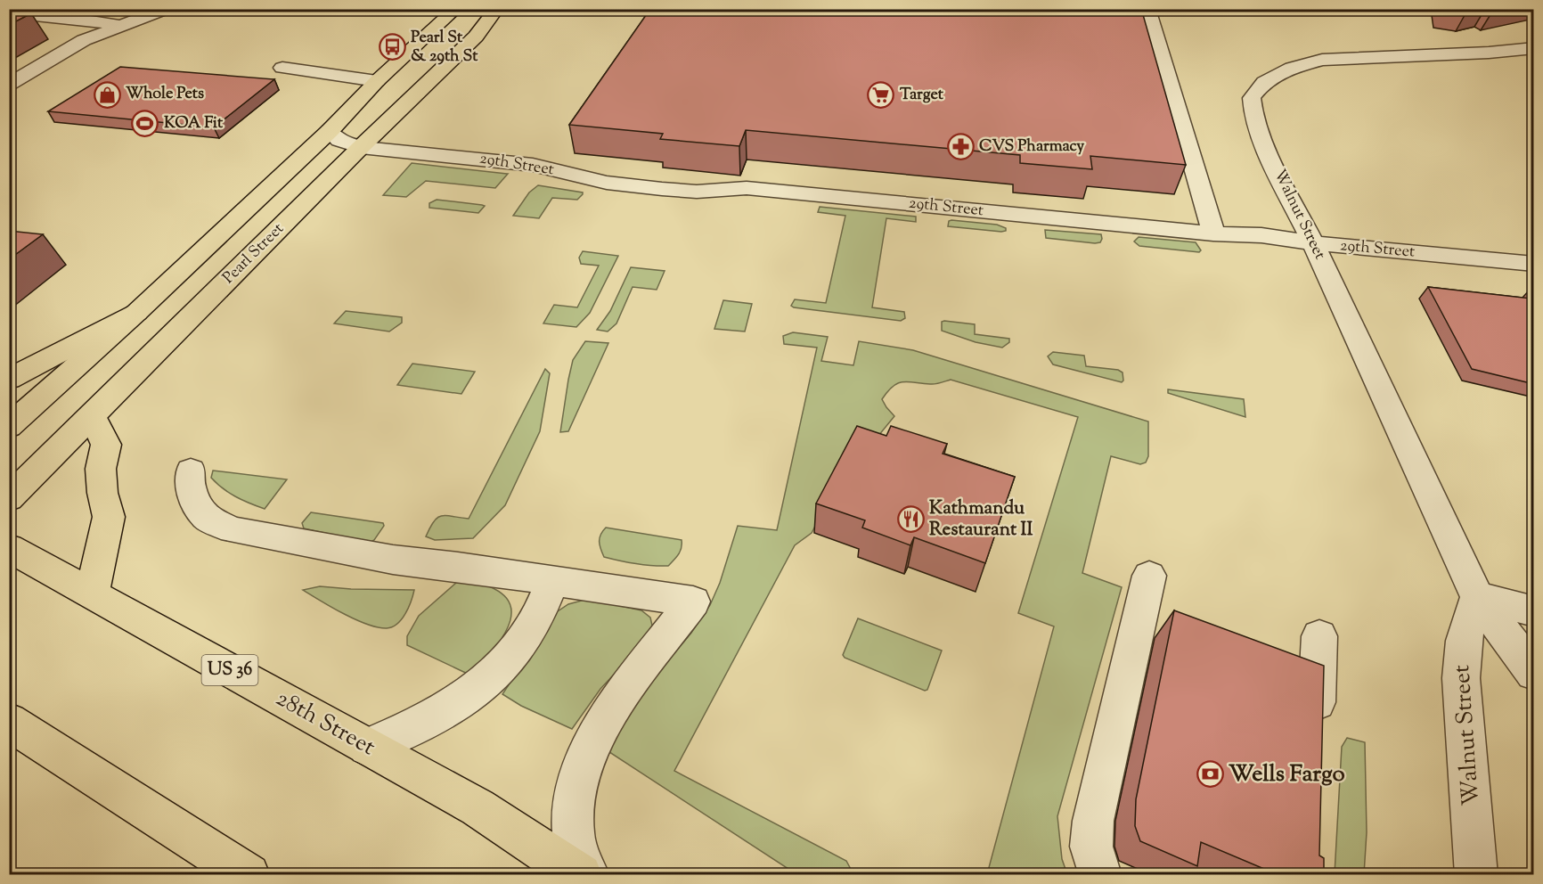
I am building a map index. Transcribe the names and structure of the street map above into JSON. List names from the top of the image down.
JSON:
{
  "streets": {
    "main road": ["Pearl Street", "US 36", "28th Street"],
    "street": ["29th Street", "Walnut Street"]
  },
  "crossings": [
    ["29th Street", "Walnut Street"],
    ["29th Street", "Pearl Street"]
  ],
  "places": {
    "bus stop": ["Pearl St & 29th St"],
    "shop": ["Whole Pets"],
    "supermarket": ["Target"],
    "sports": ["KOA Fit"],
    "pharmacy": ["CVS Pharmacy"],
    "restaurant": ["Kathmandu Restaurant II"],
    "bank": ["Wells Fargo"]
  }
}
